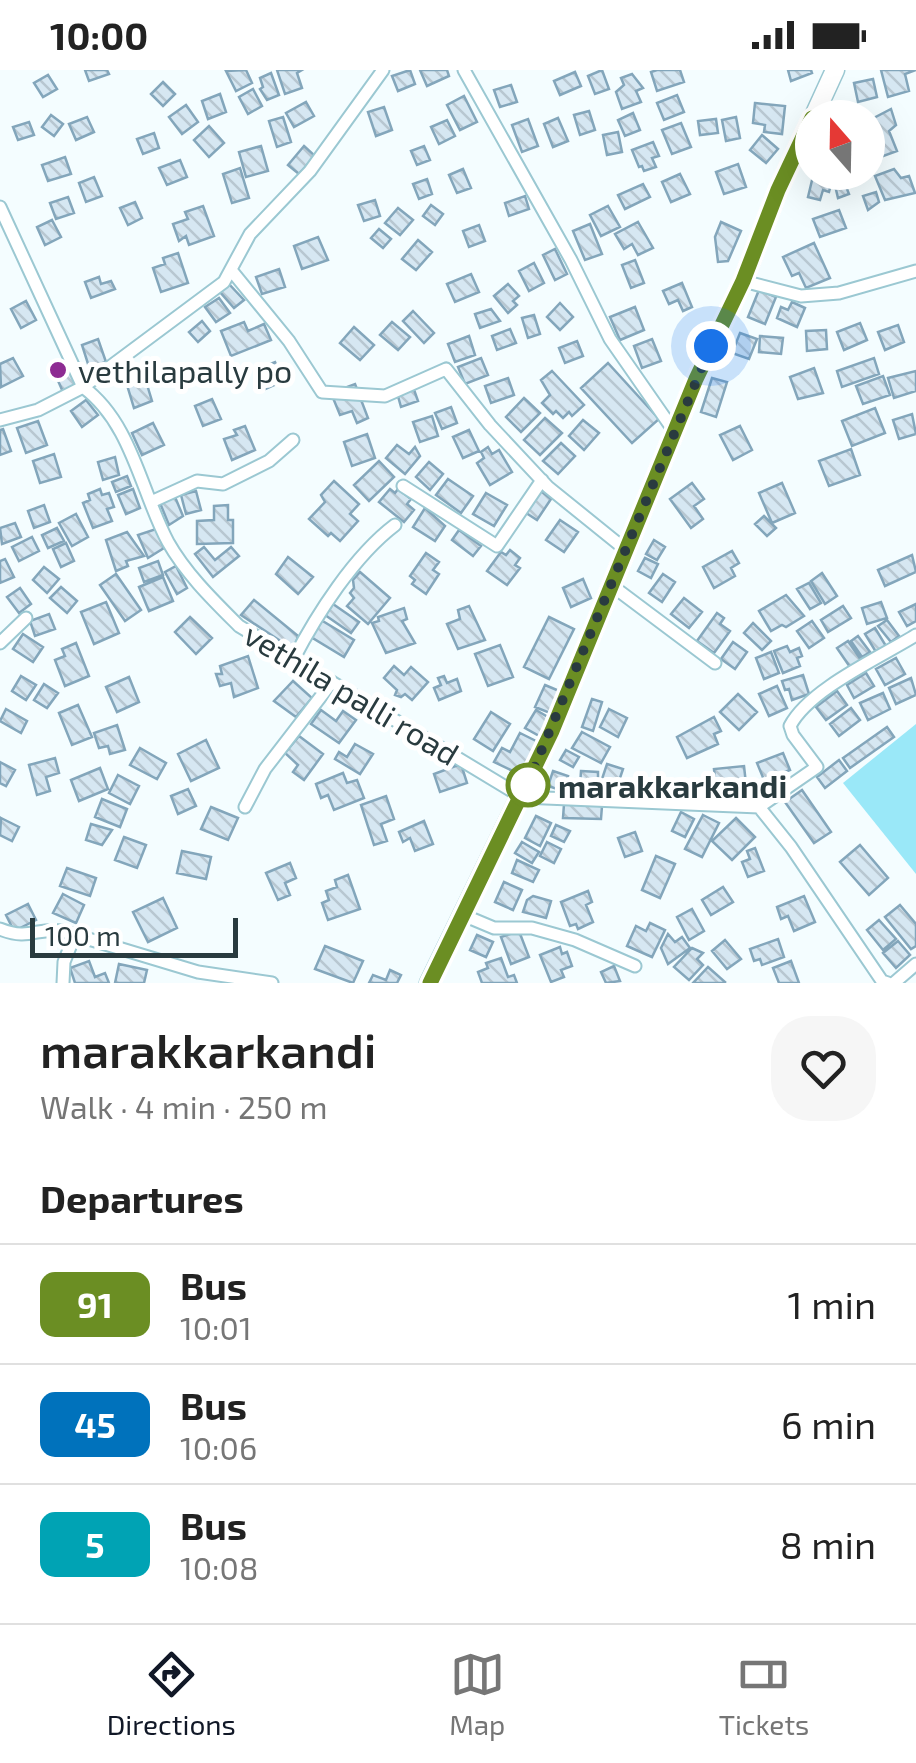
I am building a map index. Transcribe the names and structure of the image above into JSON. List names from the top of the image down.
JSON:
{
  "streets": {
    "street": ["vethila palli road"]
  },
  "places": ["vethilapally po", "marakkarkandi"],
  "lines": ["bus line 91"],
  "scale_bar": "100 m",
  "north": "top",
  "page": {
    "status": "10:00",
    "scale": "100 m",
    "heading": [
      ["marakkarkandi", "Walk · 4 min · 250 m"],
      "Departures"
    ],
    "list": [
      {
        "mark": "91",
        "name": "Bus",
        "note": "10:01",
        "value": "1 min"
      },
      {
        "mark": "45",
        "name": "Bus",
        "note": "10:06",
        "value": "6 min"
      },
      {
        "mark": "5",
        "name": "Bus",
        "note": "10:08",
        "value": "8 min"
      }
    ],
    "tabs": ["Directions", "Map", "Tickets"]
  }
}
